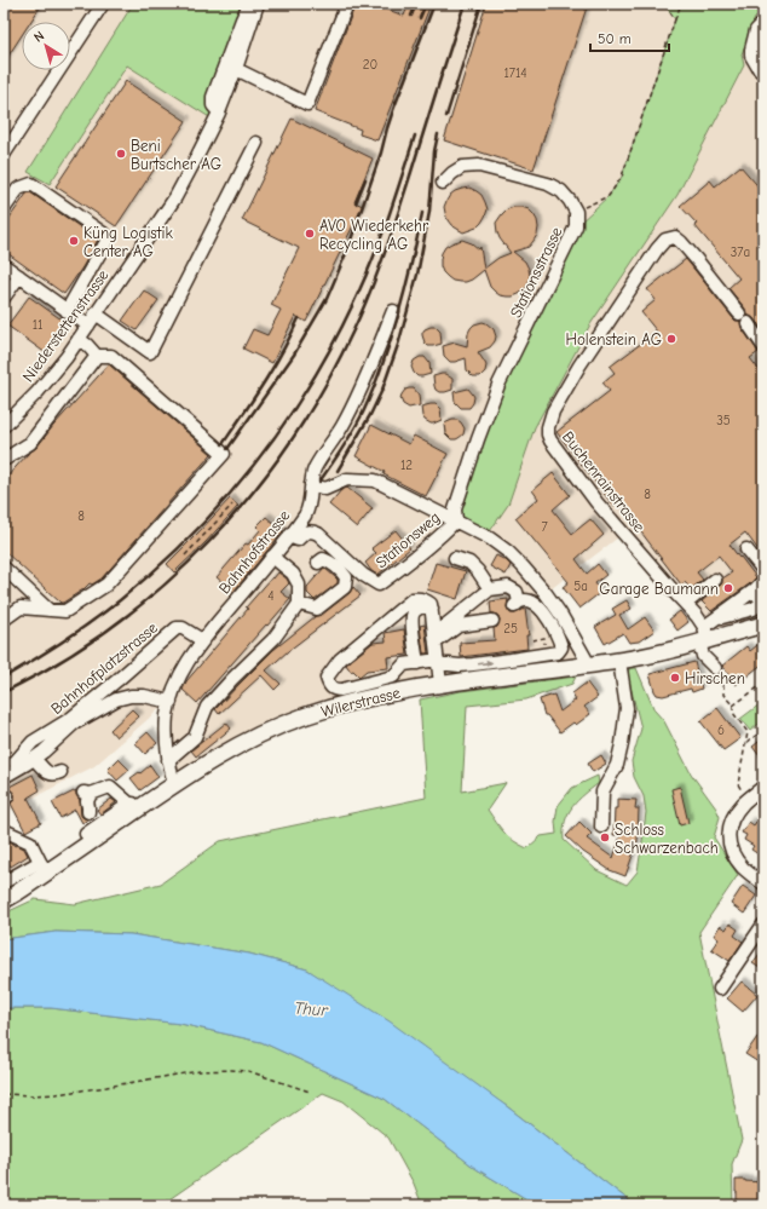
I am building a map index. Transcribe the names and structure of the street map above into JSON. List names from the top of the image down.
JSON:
{
  "streets": {
    "main road": ["Wilerstrasse"],
    "street": [
      "Stationsstrasse",
      "Niederstettenstrasse",
      "Buchenrainstrasse",
      "Stationsweg",
      "Bahnhofstrasse",
      "Bahnhofplatzstrasse"
    ]
  },
  "crossings": [
    ["Stationsstrasse", "Stationsweg"],
    ["Buchenrainstrasse", "Wilerstrasse"],
    ["Stationsweg", "Bahnhofstrasse"],
    ["Bahnhofstrasse", "Bahnhofplatzstrasse"],
    ["Bahnhofstrasse", "Wilerstrasse"]
  ],
  "water": ["Thur"],
  "places": [
    "Beni Burtscher AG",
    "AVO Wiederkehr Recycling AG",
    "Küng Logistik Center AG",
    "Holenstein AG",
    "Garage Baumann",
    "Hirschen",
    "Schloss Schwarzenbach"
  ],
  "house_numbers": [
    "20",
    "1714",
    "37a",
    "11",
    "35",
    "12",
    "8",
    "8",
    "7",
    "5a",
    "4",
    "25",
    "6"
  ],
  "scale_bar": "50 m",
  "north": "top left"
}
